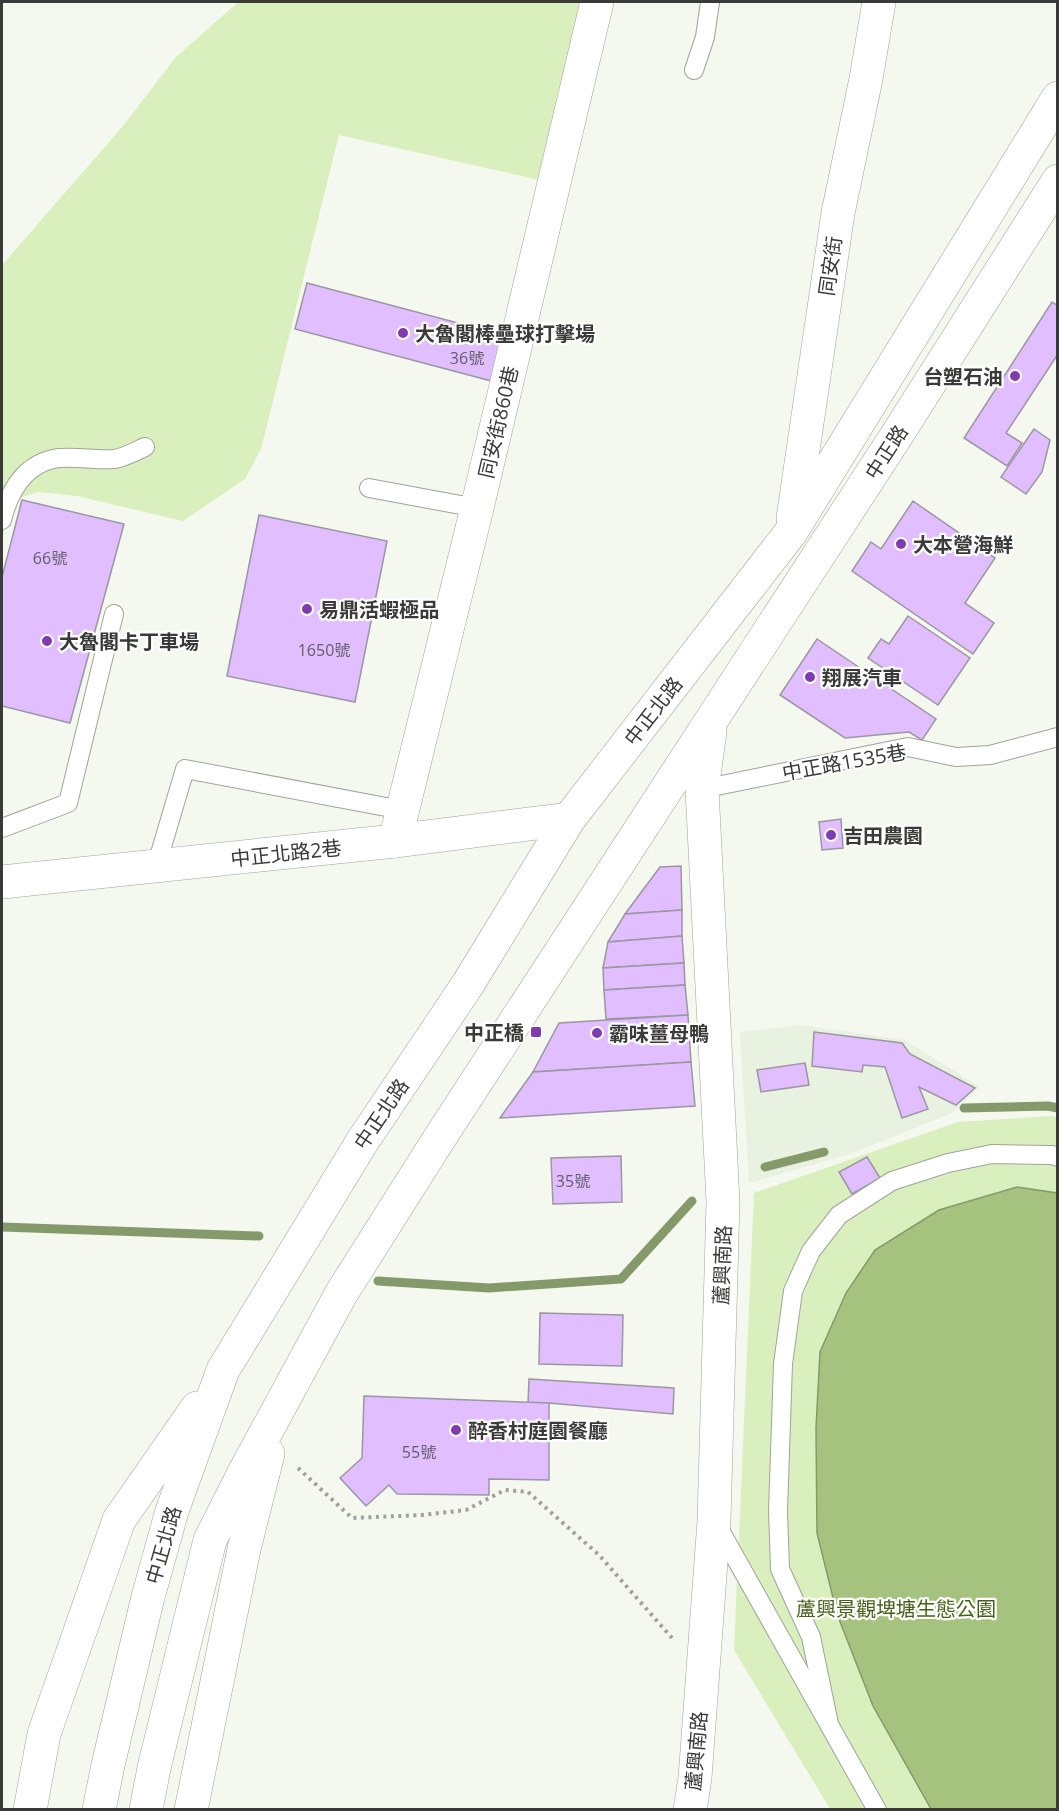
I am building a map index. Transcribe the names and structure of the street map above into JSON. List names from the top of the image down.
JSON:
{
  "streets": {
    "street": [
      "同安街",
      "同安街860巷",
      "中正路",
      "中正北路",
      "中正北路2巷",
      "蘆興南路"
    ],
    "lane": ["中正路1535巷"]
  },
  "crossings": [
    ["同安街", "中正路"],
    ["同安街", "中正北路"],
    ["同安街860巷", "中正北路2巷"],
    ["中正路", "中正北路"],
    ["中正路", "蘆興南路"],
    ["中正北路", "中正北路2巷"],
    ["中正路1535巷", "蘆興南路"]
  ],
  "parks": ["蘆興景觀埤塘生態公園"],
  "places": {
    "other": [
      "大魯閣棒壘球打擊場",
      "台塑石油",
      "大本營海鮮",
      "易鼎活蝦極品",
      "大魯閣卡丁車場",
      "翔展汽車",
      "吉田農園",
      "霸味薑母鴨",
      "醉香村庭園餐廳"
    ],
    "transit": ["中正橋"]
  },
  "house_numbers": [
    "36號",
    "66號",
    "1650號",
    "35號",
    "55號"
  ]
}
